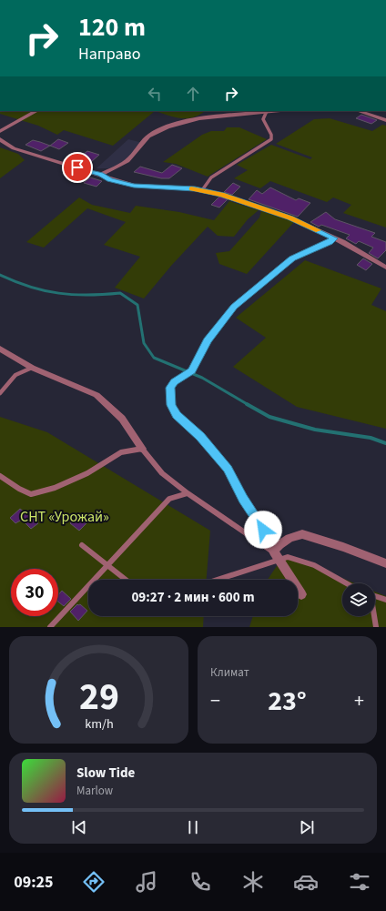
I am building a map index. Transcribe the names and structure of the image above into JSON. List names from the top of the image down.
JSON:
{
  "parks": ["СНТ «Урожай»"],
  "page": {
    "turn": ["120 m", "Направо"],
    "limit": "30",
    "trip": "09:27 · 2 мин · 600 m",
    "tile": "Климат",
    "heat": ["−", "23°", "+"],
    "song": ["Slow Tide", "Marlow"],
    "tabs": "09:25",
    "gauge": ["29", "km/h"]
  }
}
